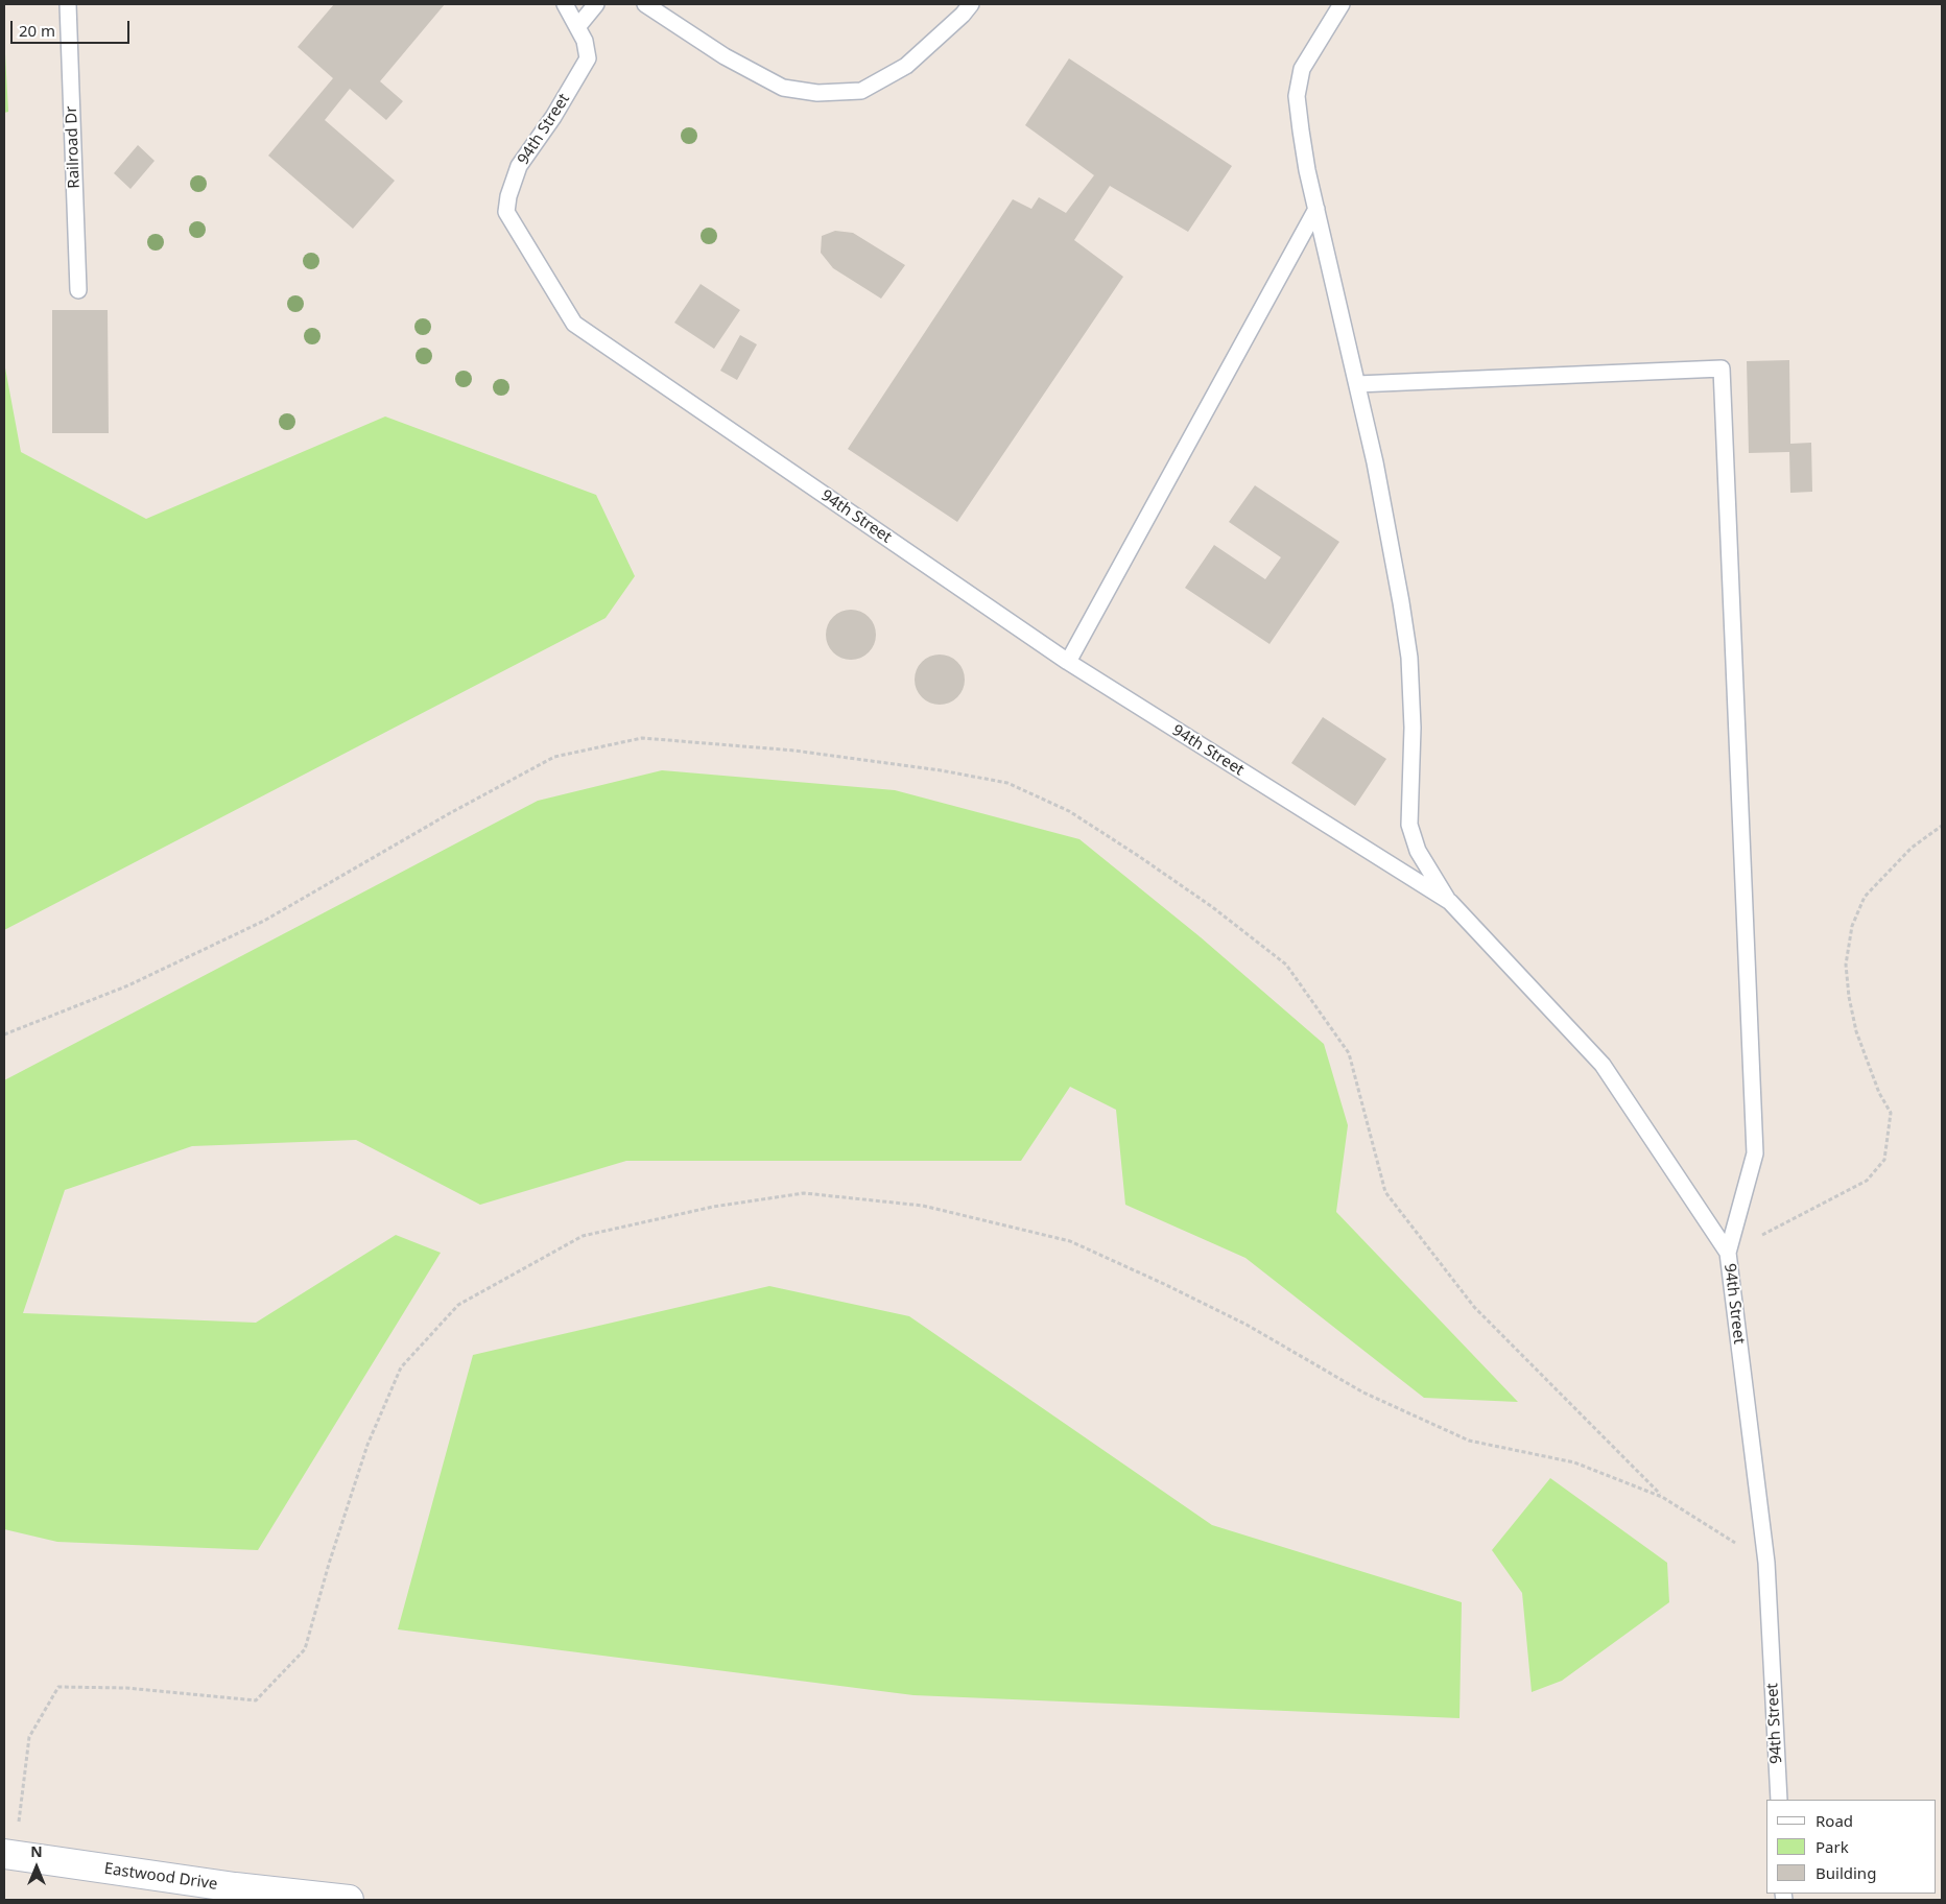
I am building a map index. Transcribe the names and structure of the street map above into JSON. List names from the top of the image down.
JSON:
{
  "streets": {
    "street": ["Eastwood Drive"],
    "lane": ["94th Street", "Railroad Dr"]
  },
  "legend": ["Road", "Park", "Building"],
  "scale_bar": "20 m",
  "north": "top"
}
